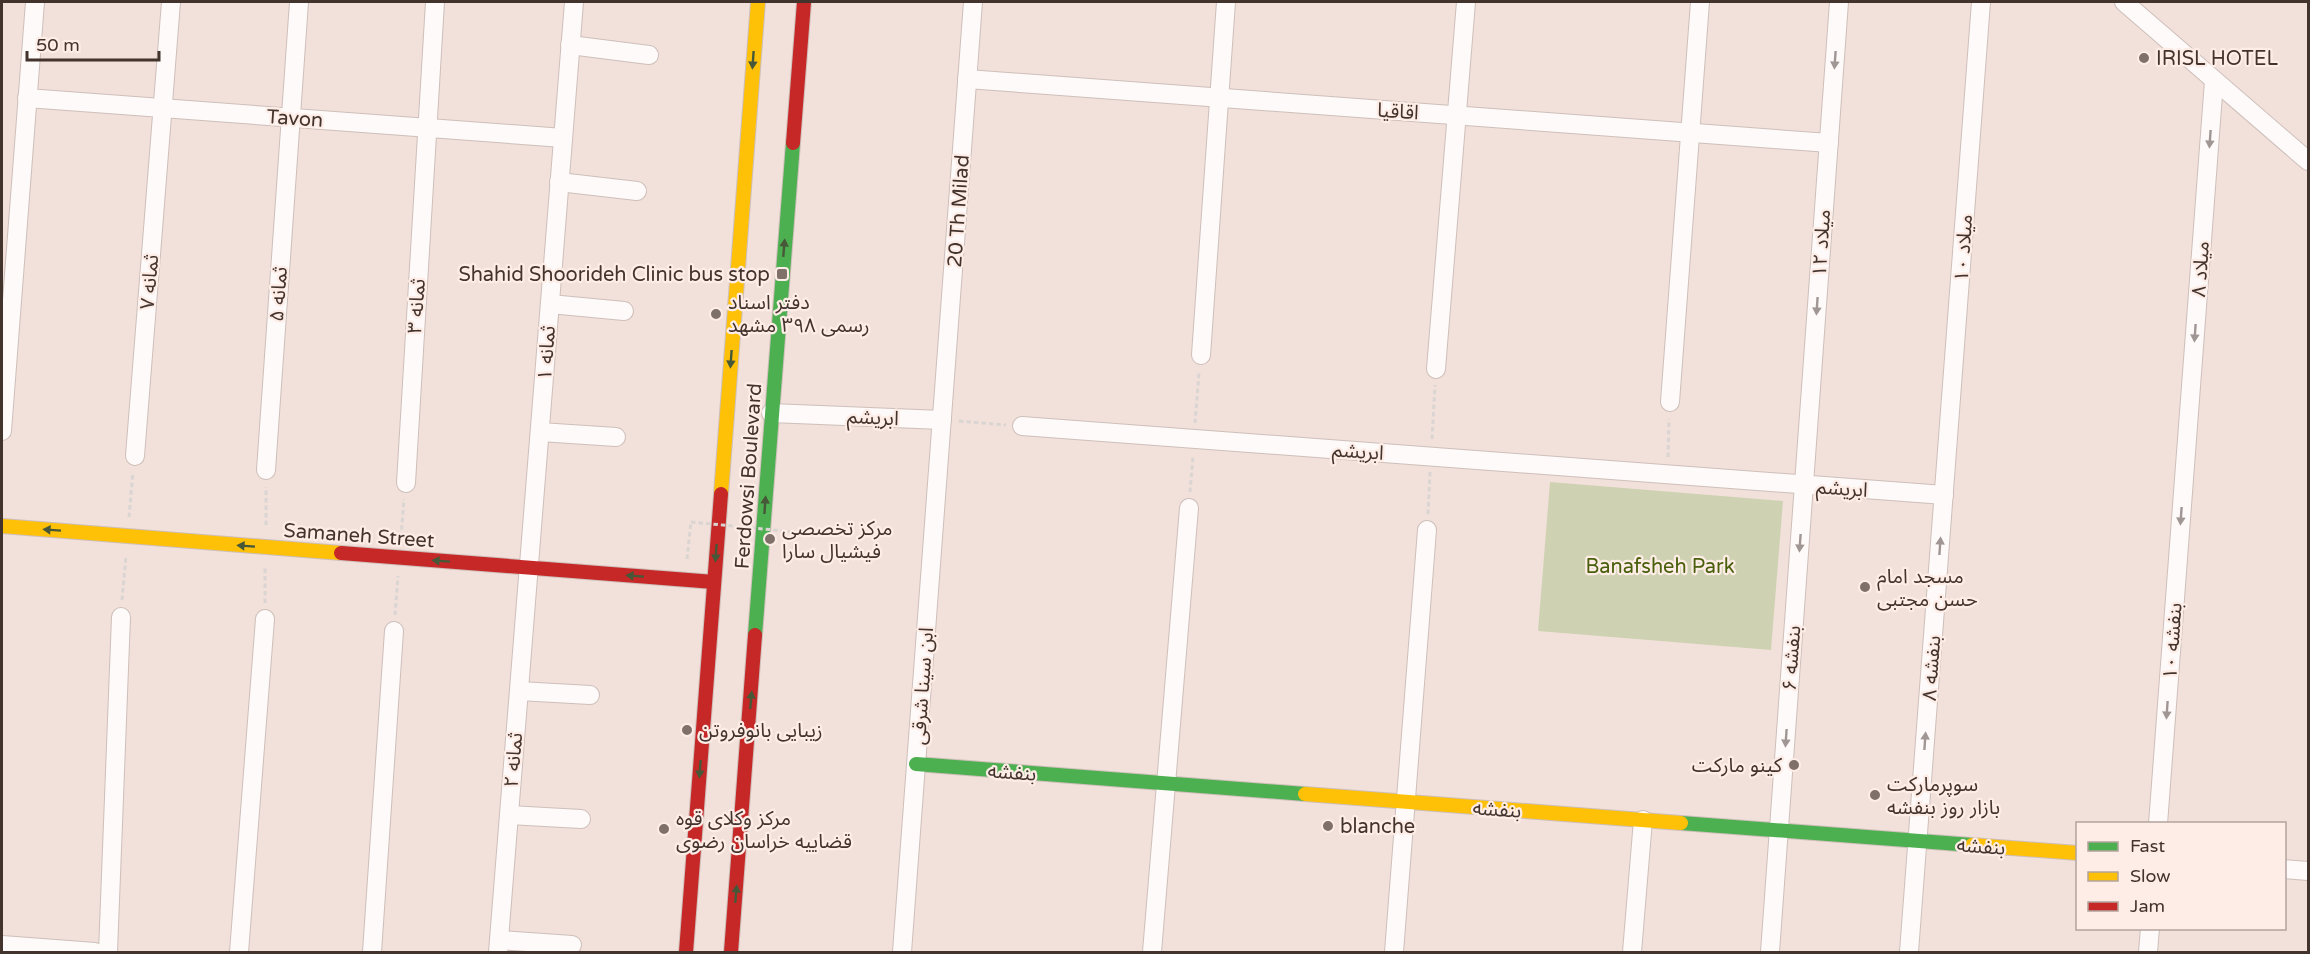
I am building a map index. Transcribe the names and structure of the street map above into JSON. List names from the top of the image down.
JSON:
{
  "streets": {
    "main road": ["Ferdowsi Boulevard", "Samaneh Street", "بنفشه"],
    "street": [
      "اقاقیا",
      "Tavon",
      "20 Th Milad",
      "میلاد ۱۲",
      "میلاد ۱۰",
      "میلاد ۸",
      "ثمانه ۷",
      "ثمانه ۵",
      "ثمانه ۳",
      "ثمانه ۱",
      "ابریشم",
      "بنفشه ۱۰",
      "بنفشه ۶",
      "بنفشه ۸",
      "ابن سینا شرقی",
      "ثمانه ۲"
    ]
  },
  "crossings": [
    ["اقاقیا", "20 Th Milad"],
    ["اقاقیا", "میلاد ۱۲"],
    ["Tavon", "ثمانه ۷"],
    ["Tavon", "ثمانه ۵"],
    ["Tavon", "ثمانه ۳"],
    ["Tavon", "ثمانه ۱"],
    ["20 Th Milad", "ابریشم"],
    ["20 Th Milad", "ابن سینا شرقی"],
    ["میلاد ۱۲", "ابریشم"],
    ["میلاد ۱۲", "بنفشه ۶"],
    ["میلاد ۱۰", "ابریشم"],
    ["میلاد ۱۰", "بنفشه ۸"],
    ["میلاد ۸", "بنفشه ۱۰"],
    ["ثمانه ۱", "Samaneh Street"],
    ["ثمانه ۱", "ثمانه ۲"],
    ["ابریشم", "Ferdowsi Boulevard"],
    ["ابریشم", "بنفشه ۶"],
    ["ابریشم", "بنفشه ۸"],
    ["ابریشم", "ابن سینا شرقی"],
    ["Ferdowsi Boulevard", "Samaneh Street"],
    ["Samaneh Street", "ثمانه ۲"],
    ["بنفشه ۶", "بنفشه"],
    ["بنفشه ۸", "بنفشه"],
    ["ابن سینا شرقی", "بنفشه"]
  ],
  "one_way": [
    "میلاد ۸",
    "Samaneh Street",
    "بنفشه ۱۰",
    "بنفشه ۶",
    "بنفشه ۸"
  ],
  "parks": ["Banafsheh Park"],
  "places": {
    "other": [
      "IRISL HOTEL",
      "دفتر اسناد رسمی ۳۹۸ مشهد",
      "مرکز تخصصی فیشیال سارا",
      "مسجد امام حسن مجتبی",
      "زیبایی بانوفروتن",
      "کینو مارکت",
      "سوپرمارکت بازار روز بنفشه",
      "blanche",
      "مرکز وکلای قوه قضاییه خراسان رضوی"
    ],
    "transit": ["Shahid Shoorideh Clinic bus stop"]
  },
  "legend": ["Fast", "Slow", "Jam"],
  "scale_bar": "50 m"
}
